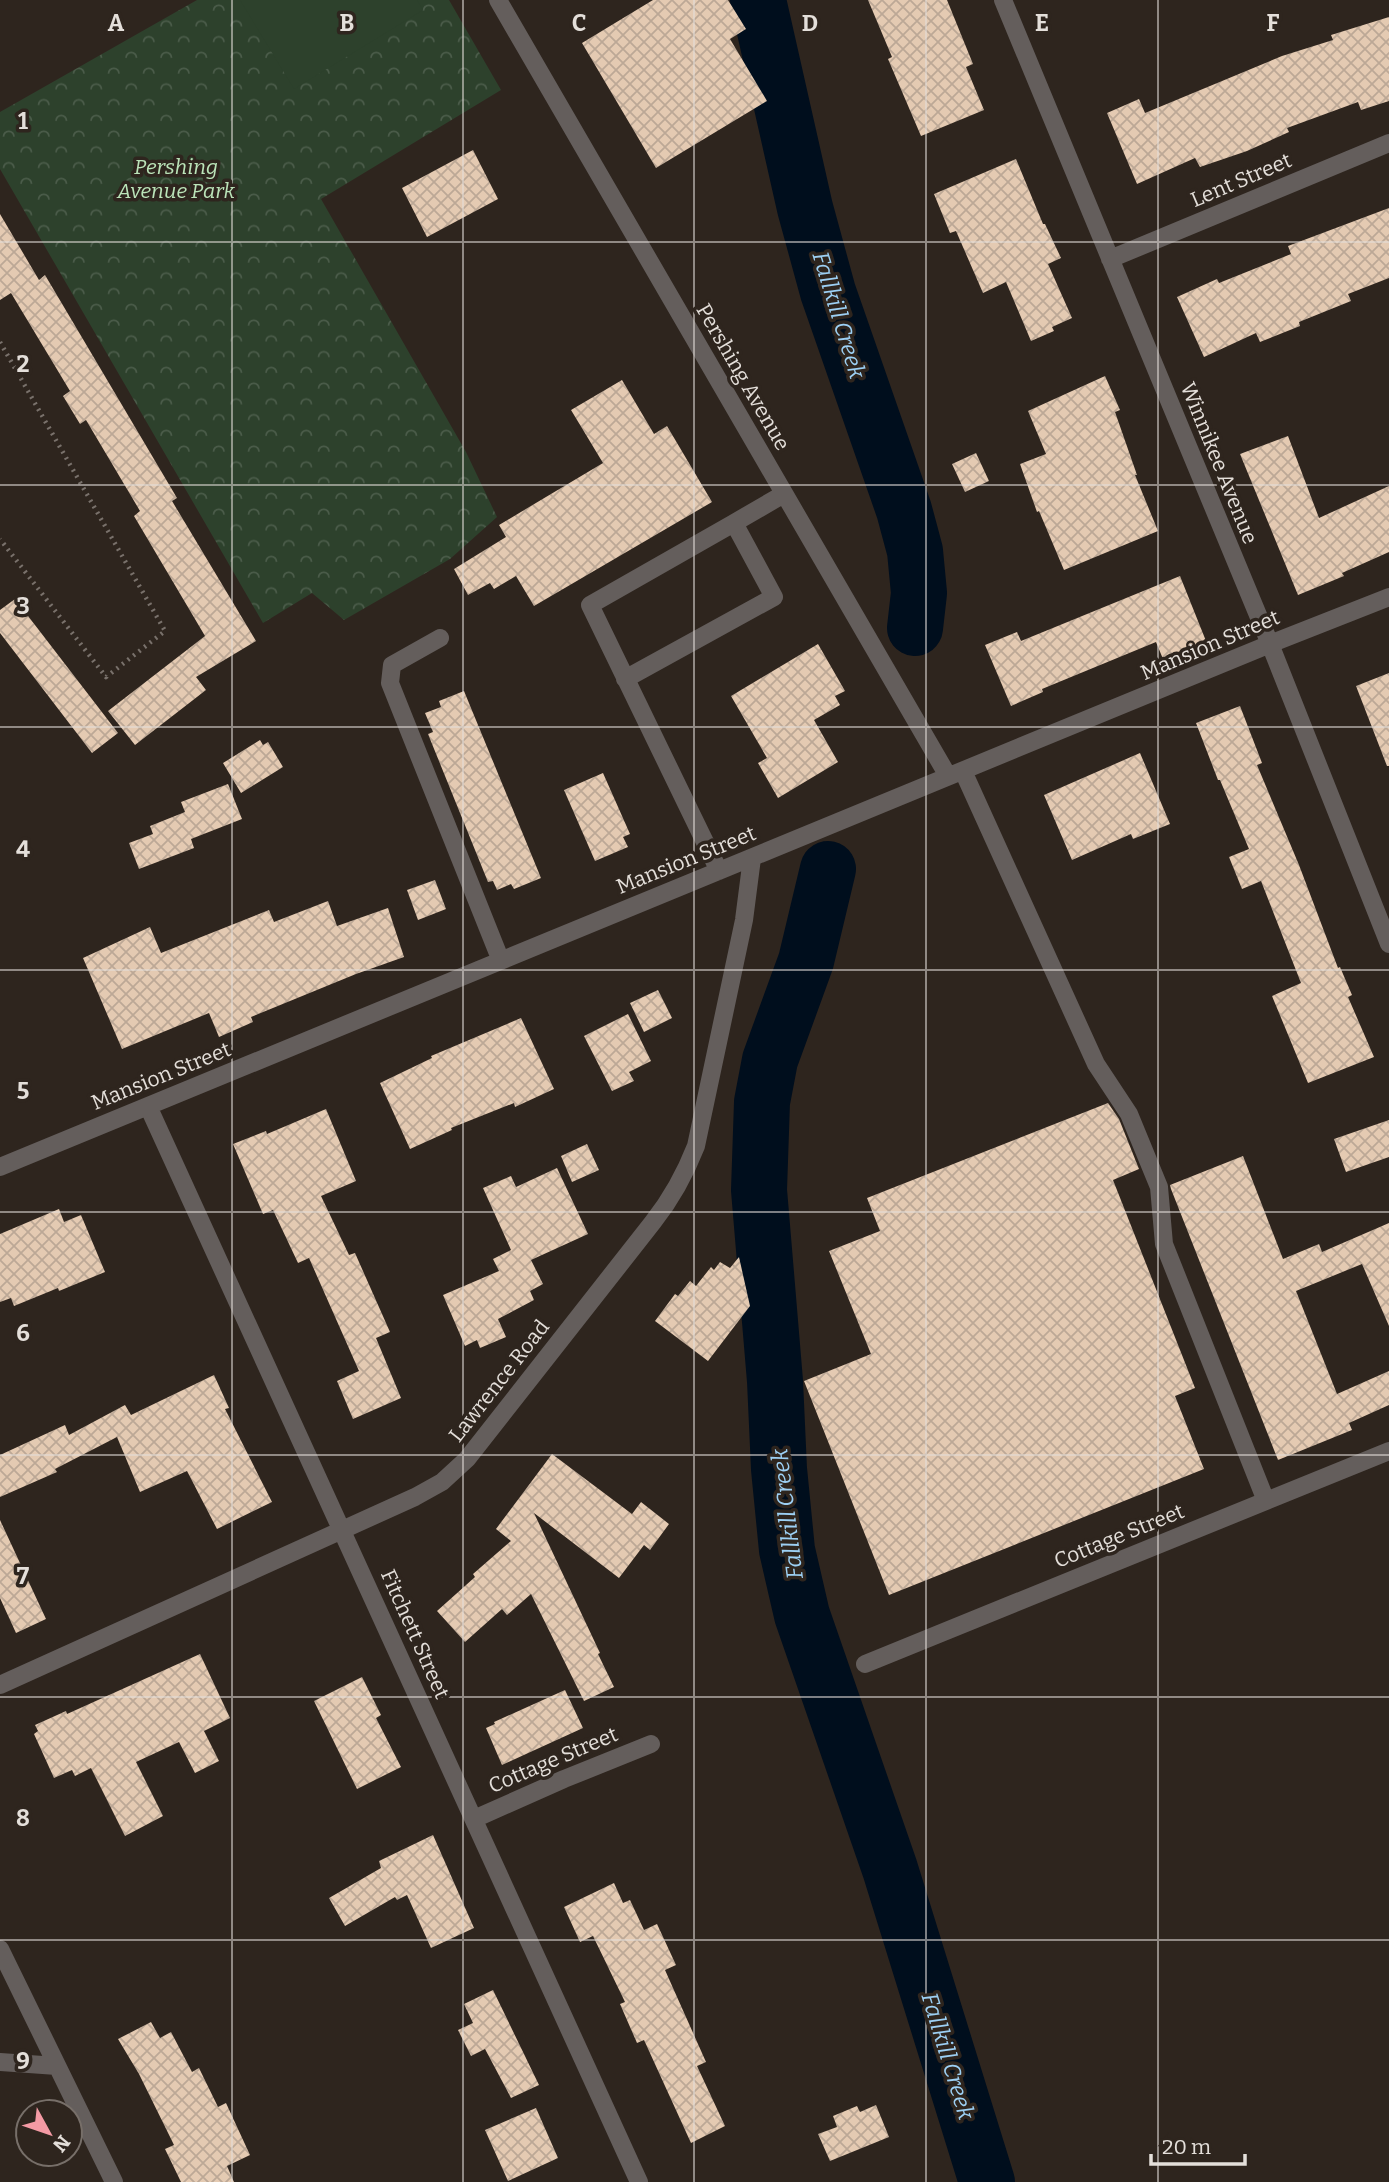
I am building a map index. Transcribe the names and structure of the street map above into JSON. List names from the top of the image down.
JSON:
{
  "streets": {
    "street": [
      "Lent Street",
      "Pershing Avenue",
      "Winnikee Avenue",
      "Mansion Street",
      "Lawrence Road",
      "Cottage Street",
      "Fitchett Street"
    ]
  },
  "crossings": [
    ["Lent Street", "Winnikee Avenue"],
    ["Pershing Avenue", "Mansion Street"],
    ["Pershing Avenue", "Cottage Street"],
    ["Winnikee Avenue", "Mansion Street"],
    ["Mansion Street", "Lawrence Road"],
    ["Mansion Street", "Fitchett Street"],
    ["Lawrence Road", "Fitchett Street"],
    ["Cottage Street", "Fitchett Street"]
  ],
  "water": ["Fallkill Creek"],
  "parks": ["Pershing Avenue Park"],
  "scale_bar": "20 m",
  "north": "bottom right",
  "grid": {
    "columns": [
      "A",
      "B",
      "C",
      "D",
      "E",
      "F"
    ],
    "rows": [
      "1",
      "2",
      "3",
      "4",
      "5",
      "6",
      "7",
      "8",
      "9"
    ]
  }
}
